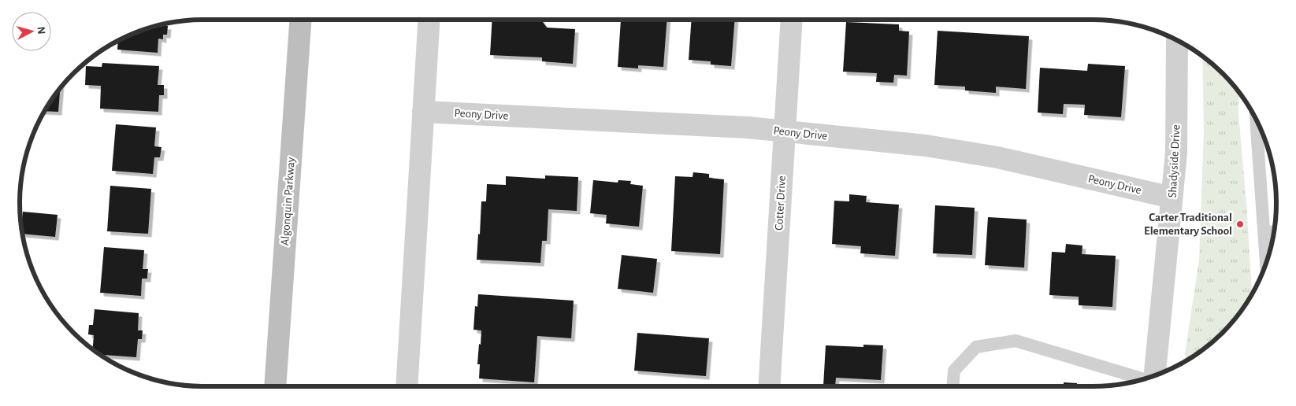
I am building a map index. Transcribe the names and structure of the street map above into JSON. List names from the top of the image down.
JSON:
{
  "streets": {
    "main road": ["Algonquin Parkway"],
    "street": ["Peony Drive", "Shadyside Drive", "Cotter Drive"]
  },
  "crossings": [
    ["Peony Drive", "Shadyside Drive"],
    ["Peony Drive", "Cotter Drive"]
  ],
  "places": ["Carter Traditional Elementary School"],
  "north": "right"
}
